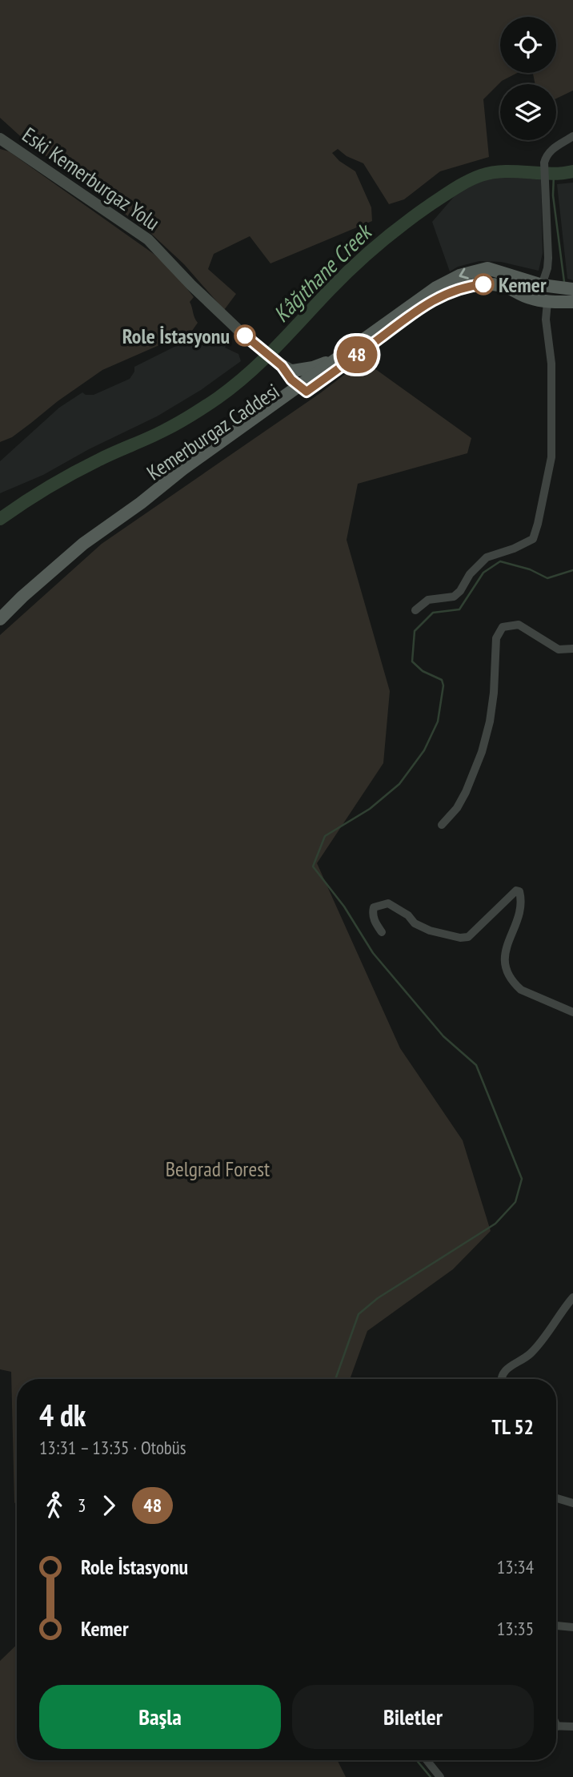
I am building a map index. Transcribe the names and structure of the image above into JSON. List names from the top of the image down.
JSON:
{
  "streets": {
    "main road": ["Eski Kemerburgaz Yolu", "Kemerburgaz Caddesi"]
  },
  "water": ["Kâğıthane Creek"],
  "parks": ["Belgrad Forest"],
  "places": ["Kemer", "Role İstasyonu"],
  "lines": ["bus line 48"],
  "page": {
    "on_map": "48",
    "heading": ["4 dk", "13:31 – 13:35 · Otobüs", "TL 52"],
    "legs": ["3", "48"],
    "list": [
      {
        "name": "Role İstasyonu",
        "value": "13:34"
      },
      {
        "name": "Kemer",
        "value": "13:35"
      }
    ],
    "buttons": ["Başla", "Biletler"]
  }
}
